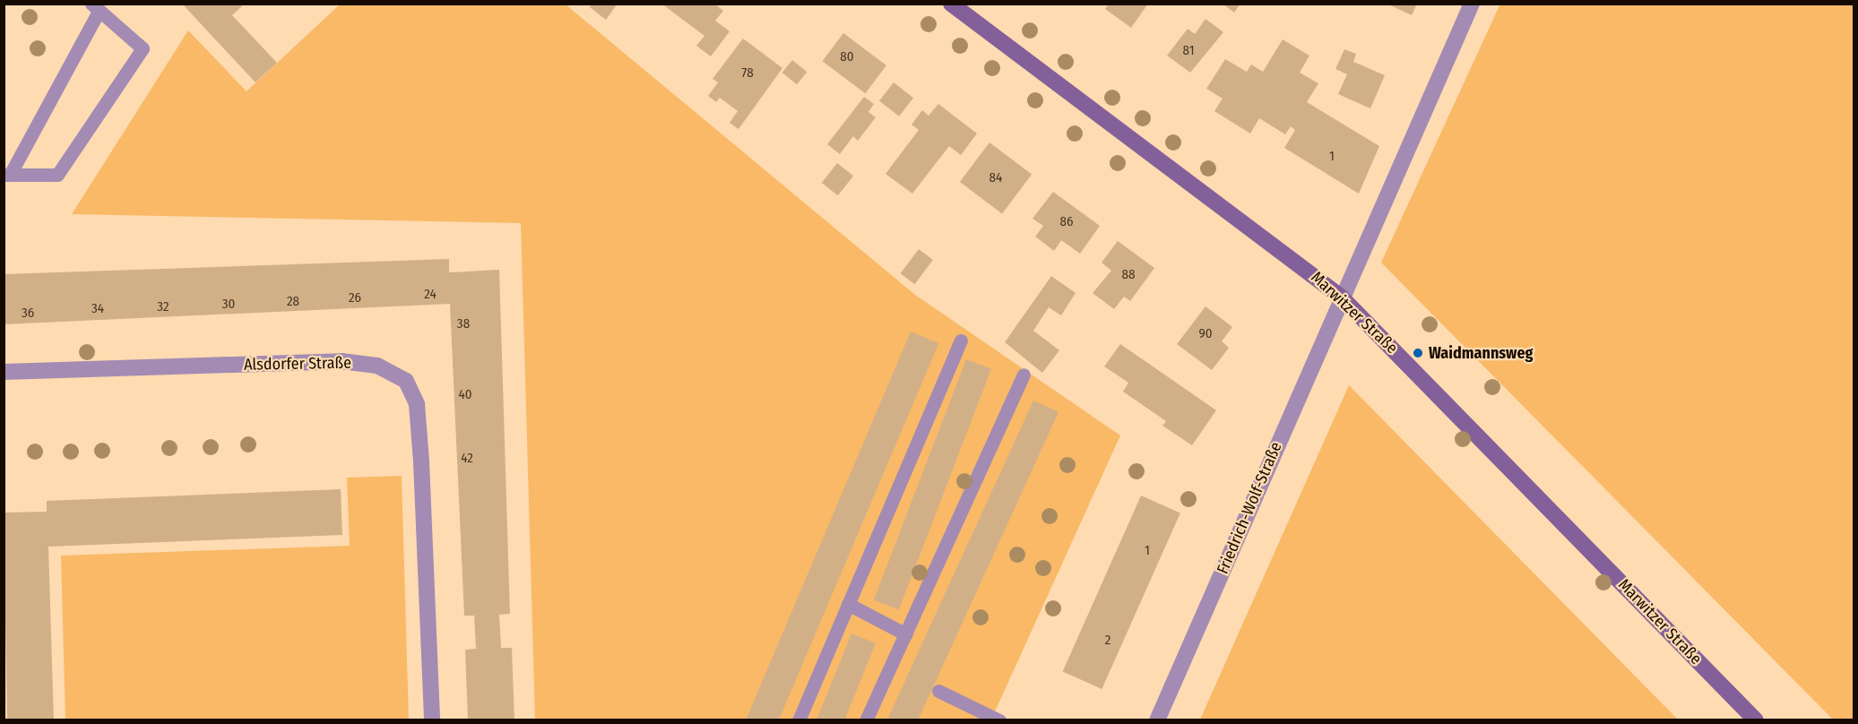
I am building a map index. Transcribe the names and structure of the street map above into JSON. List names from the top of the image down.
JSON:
{
  "streets": {
    "main road": ["Marwitzer Straße"],
    "street": ["Alsdorfer Straße", "Friedrich-Wolf-Straße"]
  },
  "crossings": [
    ["Marwitzer Straße", "Friedrich-Wolf-Straße"]
  ],
  "places": ["Waidmannsweg"],
  "house_numbers": [
    "81",
    "80",
    "78",
    "1",
    "84",
    "86",
    "88",
    "24",
    "26",
    "28",
    "30",
    "32",
    "34",
    "36",
    "38",
    "90",
    "40",
    "42",
    "1",
    "2"
  ]
}
